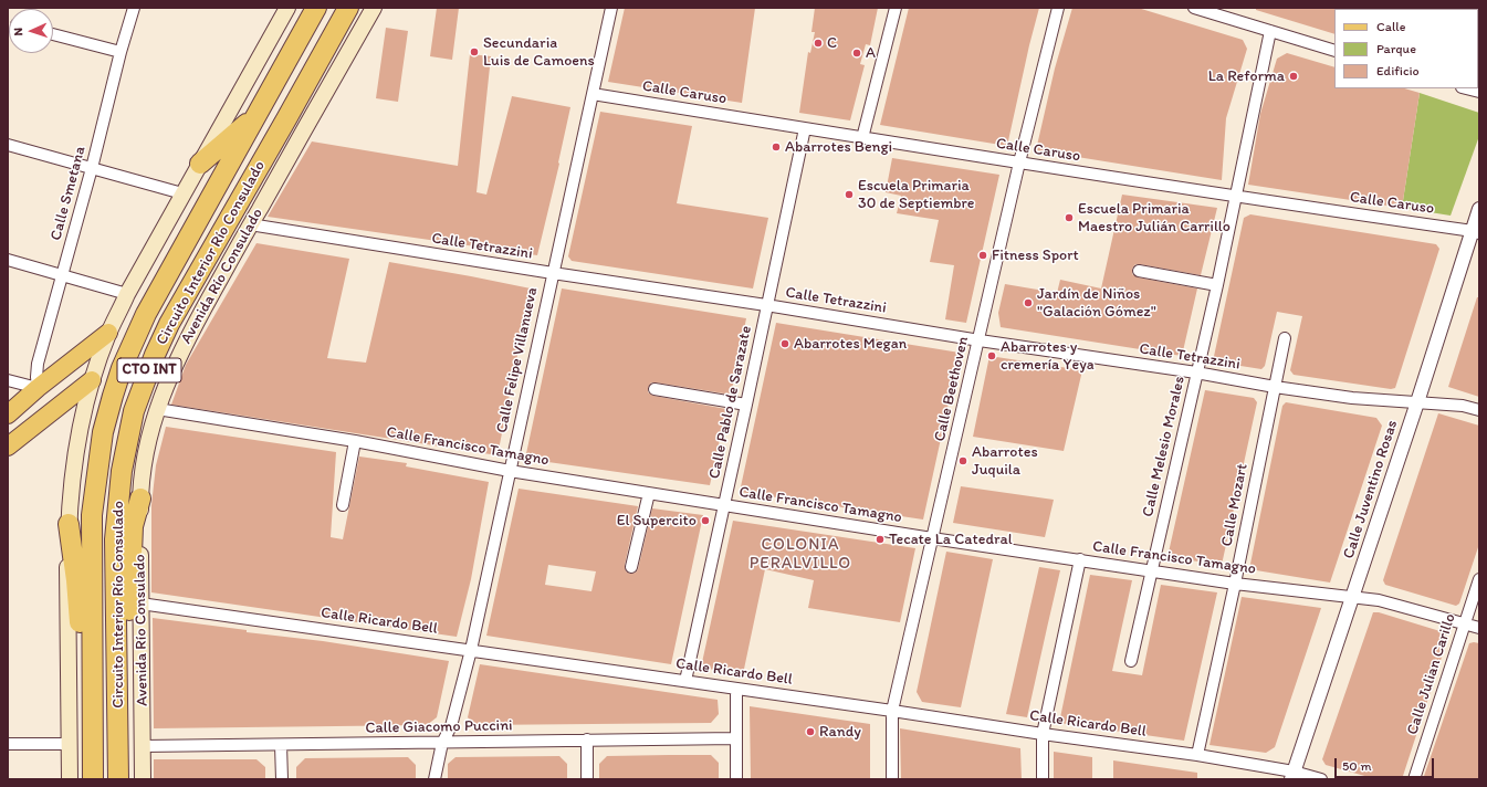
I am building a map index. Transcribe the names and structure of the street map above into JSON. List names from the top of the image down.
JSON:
{
  "streets": {
    "highway": ["Circuito Interior Río Consulado", "CTO INT"],
    "main road": ["Avenida Río Consulado"],
    "street": [
      "Calle Caruso",
      "Calle Smetana",
      "Calle Tetrazzini",
      "Calle Felipe Villanueva",
      "Calle Beethoven",
      "Calle Pablo de Sarazate",
      "Calle Francisco Tamagno",
      "Calle Melesio Morales",
      "Calle Juventino Rosas",
      "Calle Mozart",
      "Calle Ricardo Bell",
      "Calle Julian Carillo",
      "Calle Giacomo Puccini"
    ]
  },
  "crossings": [
    ["Calle Caruso", "Calle Felipe Villanueva"],
    ["Calle Caruso", "Calle Beethoven"],
    ["Calle Caruso", "Calle Pablo de Sarazate"],
    ["Calle Caruso", "Calle Melesio Morales"],
    ["Calle Caruso", "Calle Juventino Rosas"],
    ["Calle Tetrazzini", "Avenida Río Consulado"],
    ["Calle Tetrazzini", "Calle Felipe Villanueva"],
    ["Calle Tetrazzini", "Calle Beethoven"],
    ["Calle Tetrazzini", "Calle Pablo de Sarazate"],
    ["Calle Tetrazzini", "Calle Melesio Morales"],
    ["Calle Tetrazzini", "Calle Juventino Rosas"],
    ["Calle Tetrazzini", "Calle Mozart"],
    ["Avenida Río Consulado", "Calle Francisco Tamagno"],
    ["Avenida Río Consulado", "Calle Ricardo Bell"],
    ["Avenida Río Consulado", "Calle Giacomo Puccini"],
    ["Calle Felipe Villanueva", "Calle Francisco Tamagno"],
    ["Calle Felipe Villanueva", "Calle Ricardo Bell"],
    ["Calle Felipe Villanueva", "Calle Giacomo Puccini"],
    ["Calle Beethoven", "Calle Francisco Tamagno"],
    ["Calle Beethoven", "Calle Ricardo Bell"],
    ["Calle Pablo de Sarazate", "Calle Francisco Tamagno"],
    ["Calle Pablo de Sarazate", "Calle Ricardo Bell"],
    ["Calle Francisco Tamagno", "Calle Melesio Morales"],
    ["Calle Francisco Tamagno", "Calle Juventino Rosas"],
    ["Calle Francisco Tamagno", "Calle Mozart"],
    ["Calle Francisco Tamagno", "Calle Julian Carillo"],
    ["Calle Juventino Rosas", "Calle Ricardo Bell"],
    ["Calle Mozart", "Calle Ricardo Bell"]
  ],
  "districts": ["COLONIA PERALVILLO"],
  "places": [
    "C",
    "Secundaria Luis de Camoens",
    "A",
    "La Reforma",
    "Abarrotes Bengi",
    "Escuela Primaria 30 de Septiembre",
    "Escuela Primaria Maestro Julián Carrillo",
    "Fitness Sport",
    "Jardín de Niños \"Galación Gómez\"",
    "Abarrotes Megan",
    "Abarrotes y cremería Yeya",
    "Abarrotes Juquila",
    "El Supercito",
    "Tecate La Catedral",
    "Randy"
  ],
  "legend": ["Calle", "Parque", "Edificio"],
  "scale_bar": "50 m",
  "north": "left"
}
